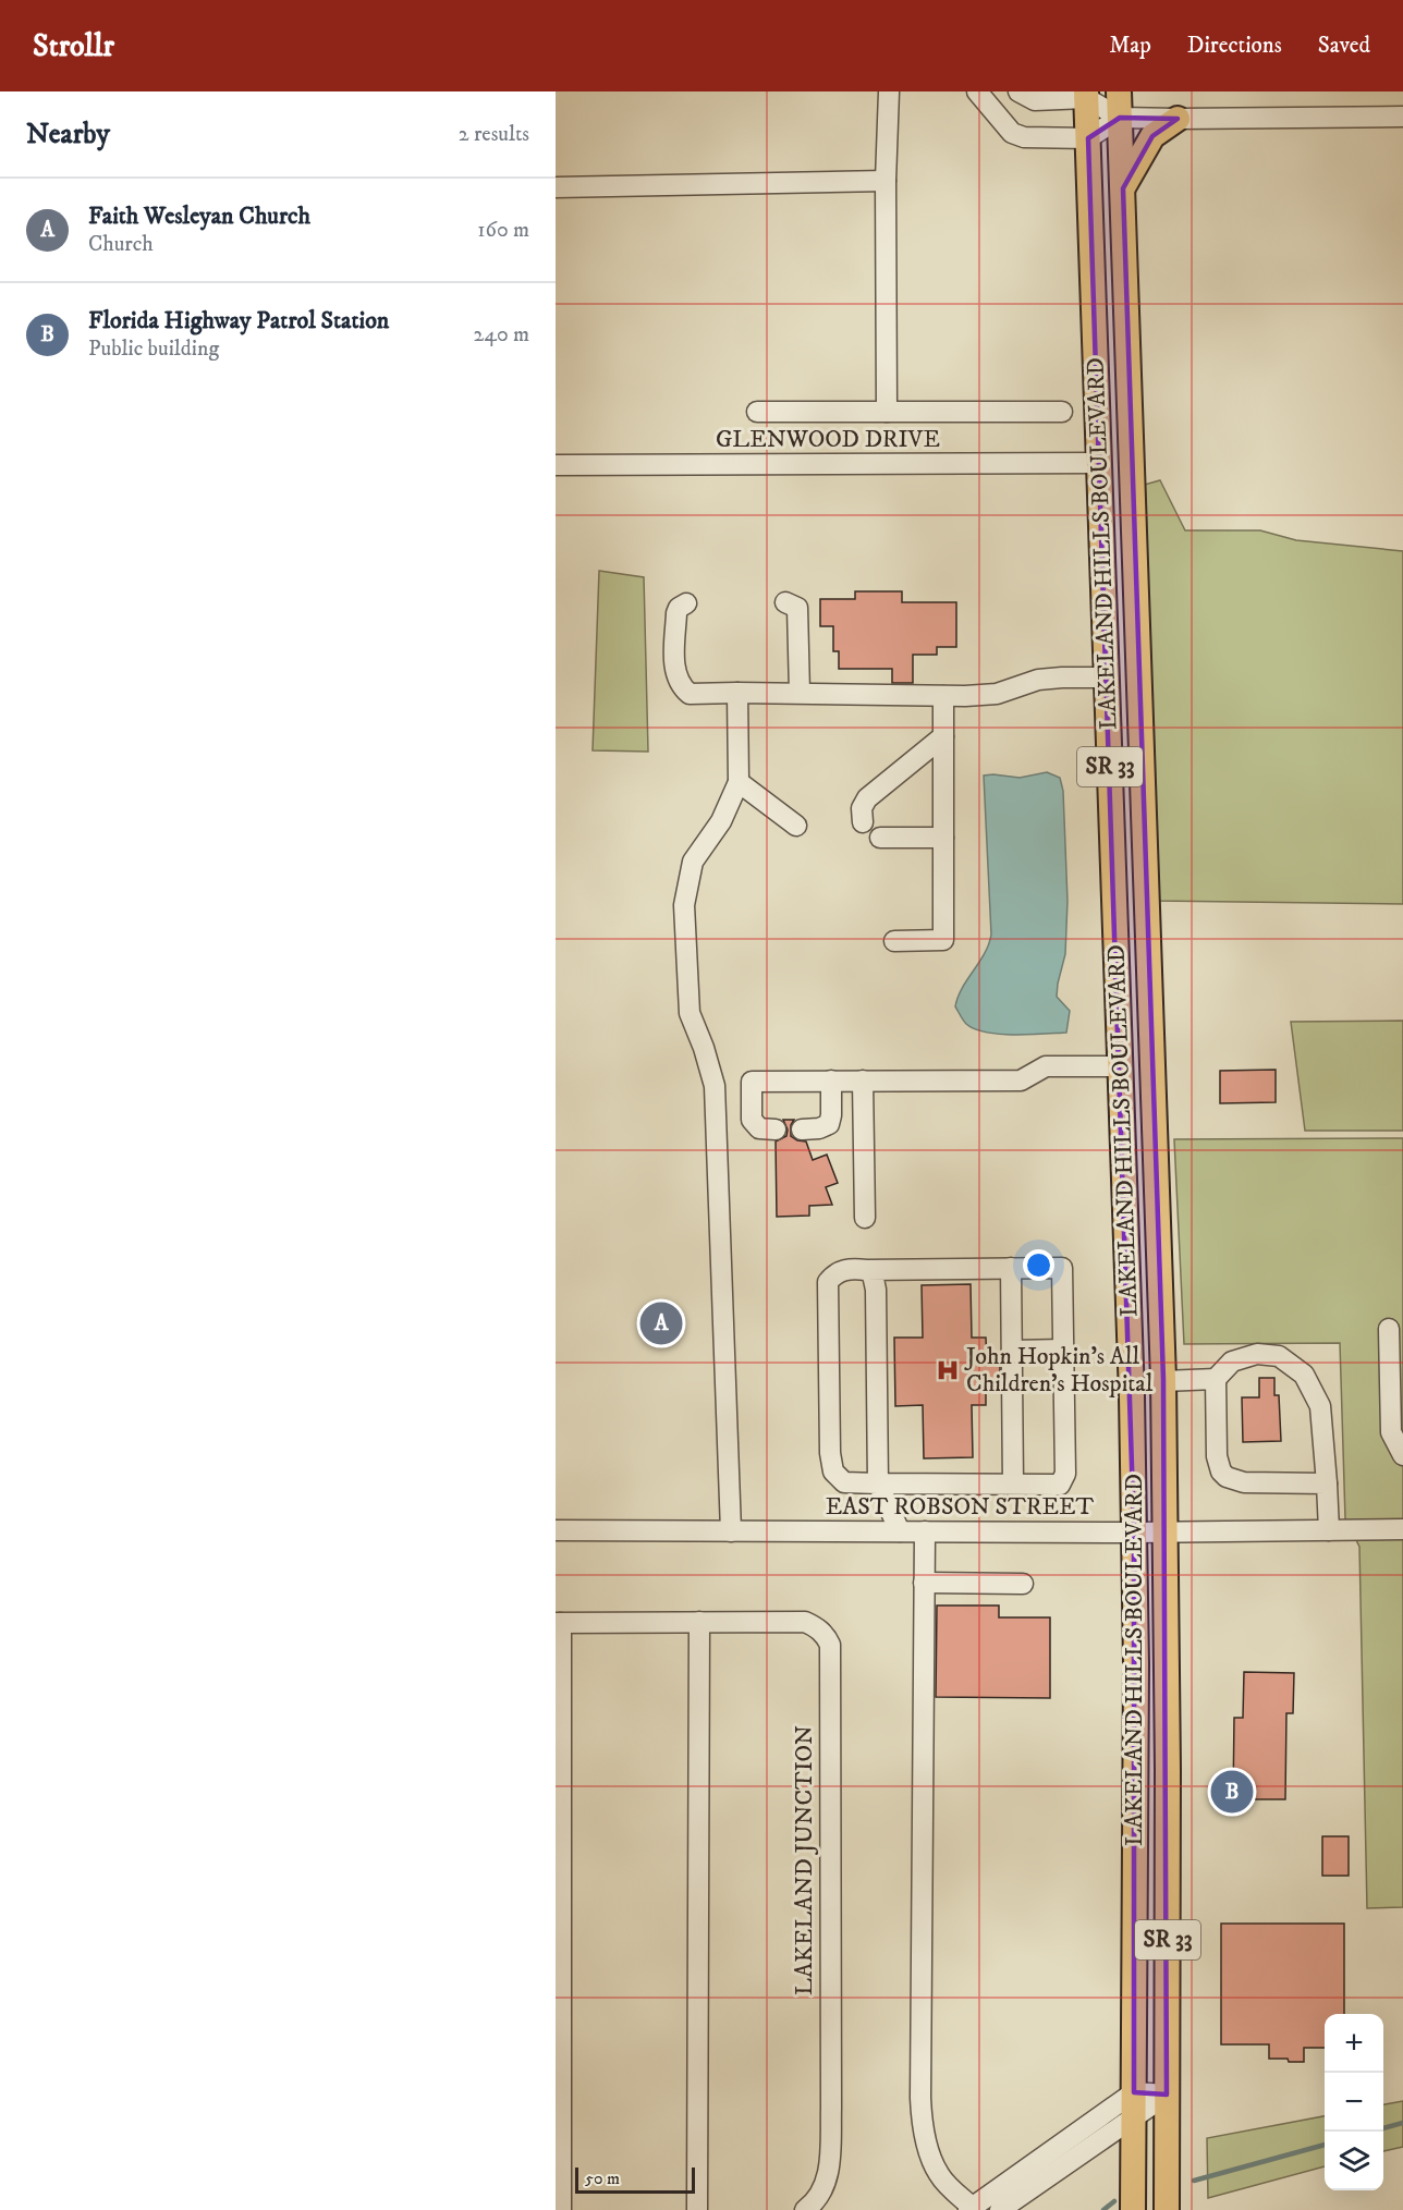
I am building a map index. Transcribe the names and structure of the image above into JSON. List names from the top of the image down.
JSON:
{
  "streets": {
    "main road": ["LAKELAND HILLS BOULEVARD", "SR 33"],
    "street": ["GLENWOOD DRIVE", "EAST ROBSON STREET", "LAKELAND JUNCTION"]
  },
  "crossings": [
    ["GLENWOOD DRIVE", "LAKELAND HILLS BOULEVARD"],
    ["LAKELAND HILLS BOULEVARD", "EAST ROBSON STREET"]
  ],
  "places": {
    "hospital": ["John Hopkin's All Children's Hospital"]
  },
  "scale_bar": "50 m",
  "page": {
    "header": "Strollr",
    "nav": ["Map", "Directions", "Saved"],
    "heading": ["Nearby", "2 results"],
    "list": [
      {
        "mark": "A",
        "name": "Faith Wesleyan Church",
        "note": "Church",
        "value": "160 m"
      },
      {
        "mark": "B",
        "name": "Florida Highway Patrol Station",
        "note": "Public building",
        "value": "240 m"
      }
    ],
    "pins": ["A", "B"],
    "map_buttons": ["+", "−"],
    "scale": "50 m"
  }
}
